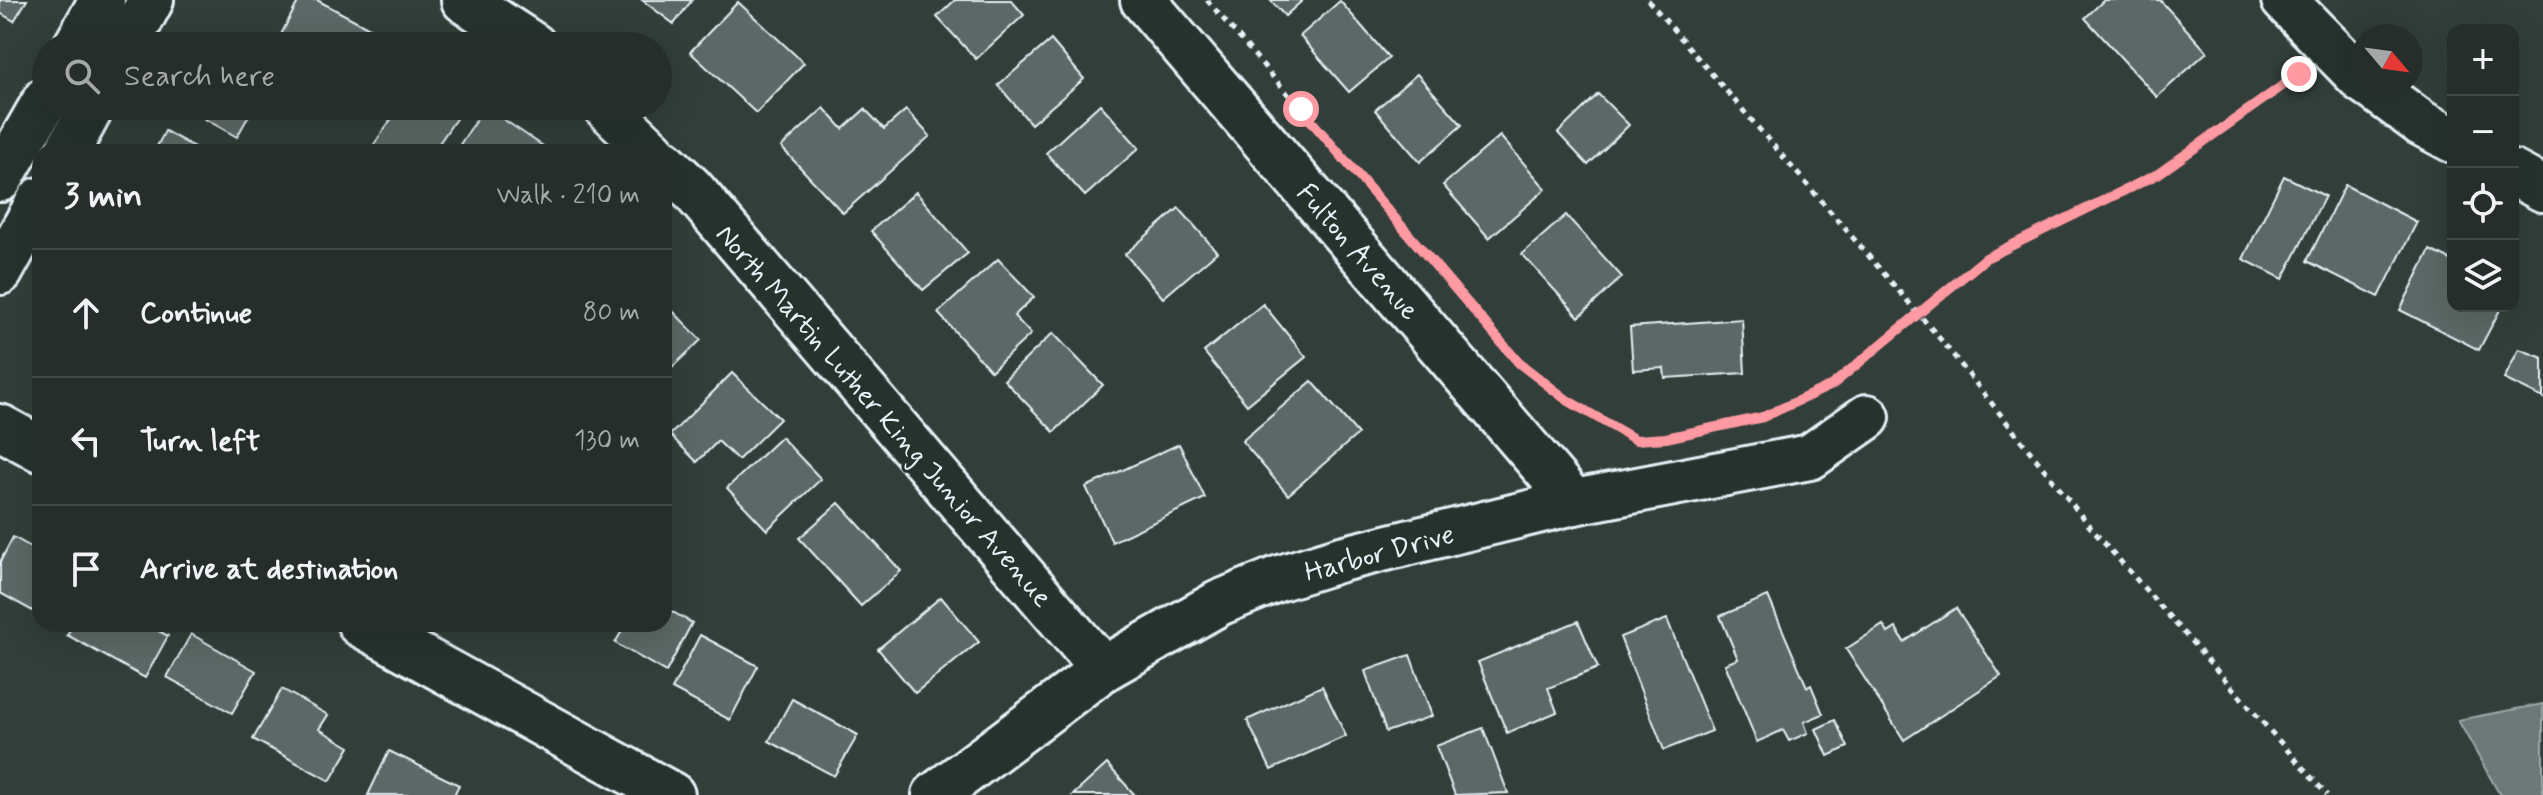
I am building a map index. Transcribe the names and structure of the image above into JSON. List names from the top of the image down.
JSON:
{
  "streets": {
    "street": ["Fulton Avenue", "North Martin Luther King Junior Avenue", "Harbor Drive"]
  },
  "crossings": [
    ["Fulton Avenue", "Harbor Drive"],
    ["North Martin Luther King Junior Avenue", "Harbor Drive"]
  ],
  "north": "bottom right",
  "page": {
    "map_buttons": ["+", "−"],
    "search": "Search here",
    "heading": ["3 min", "Walk · 210 m"],
    "list": [
      ["Continue", "80 m"],
      ["Turn left", "130 m"],
      "Arrive at destination"
    ]
  }
}
